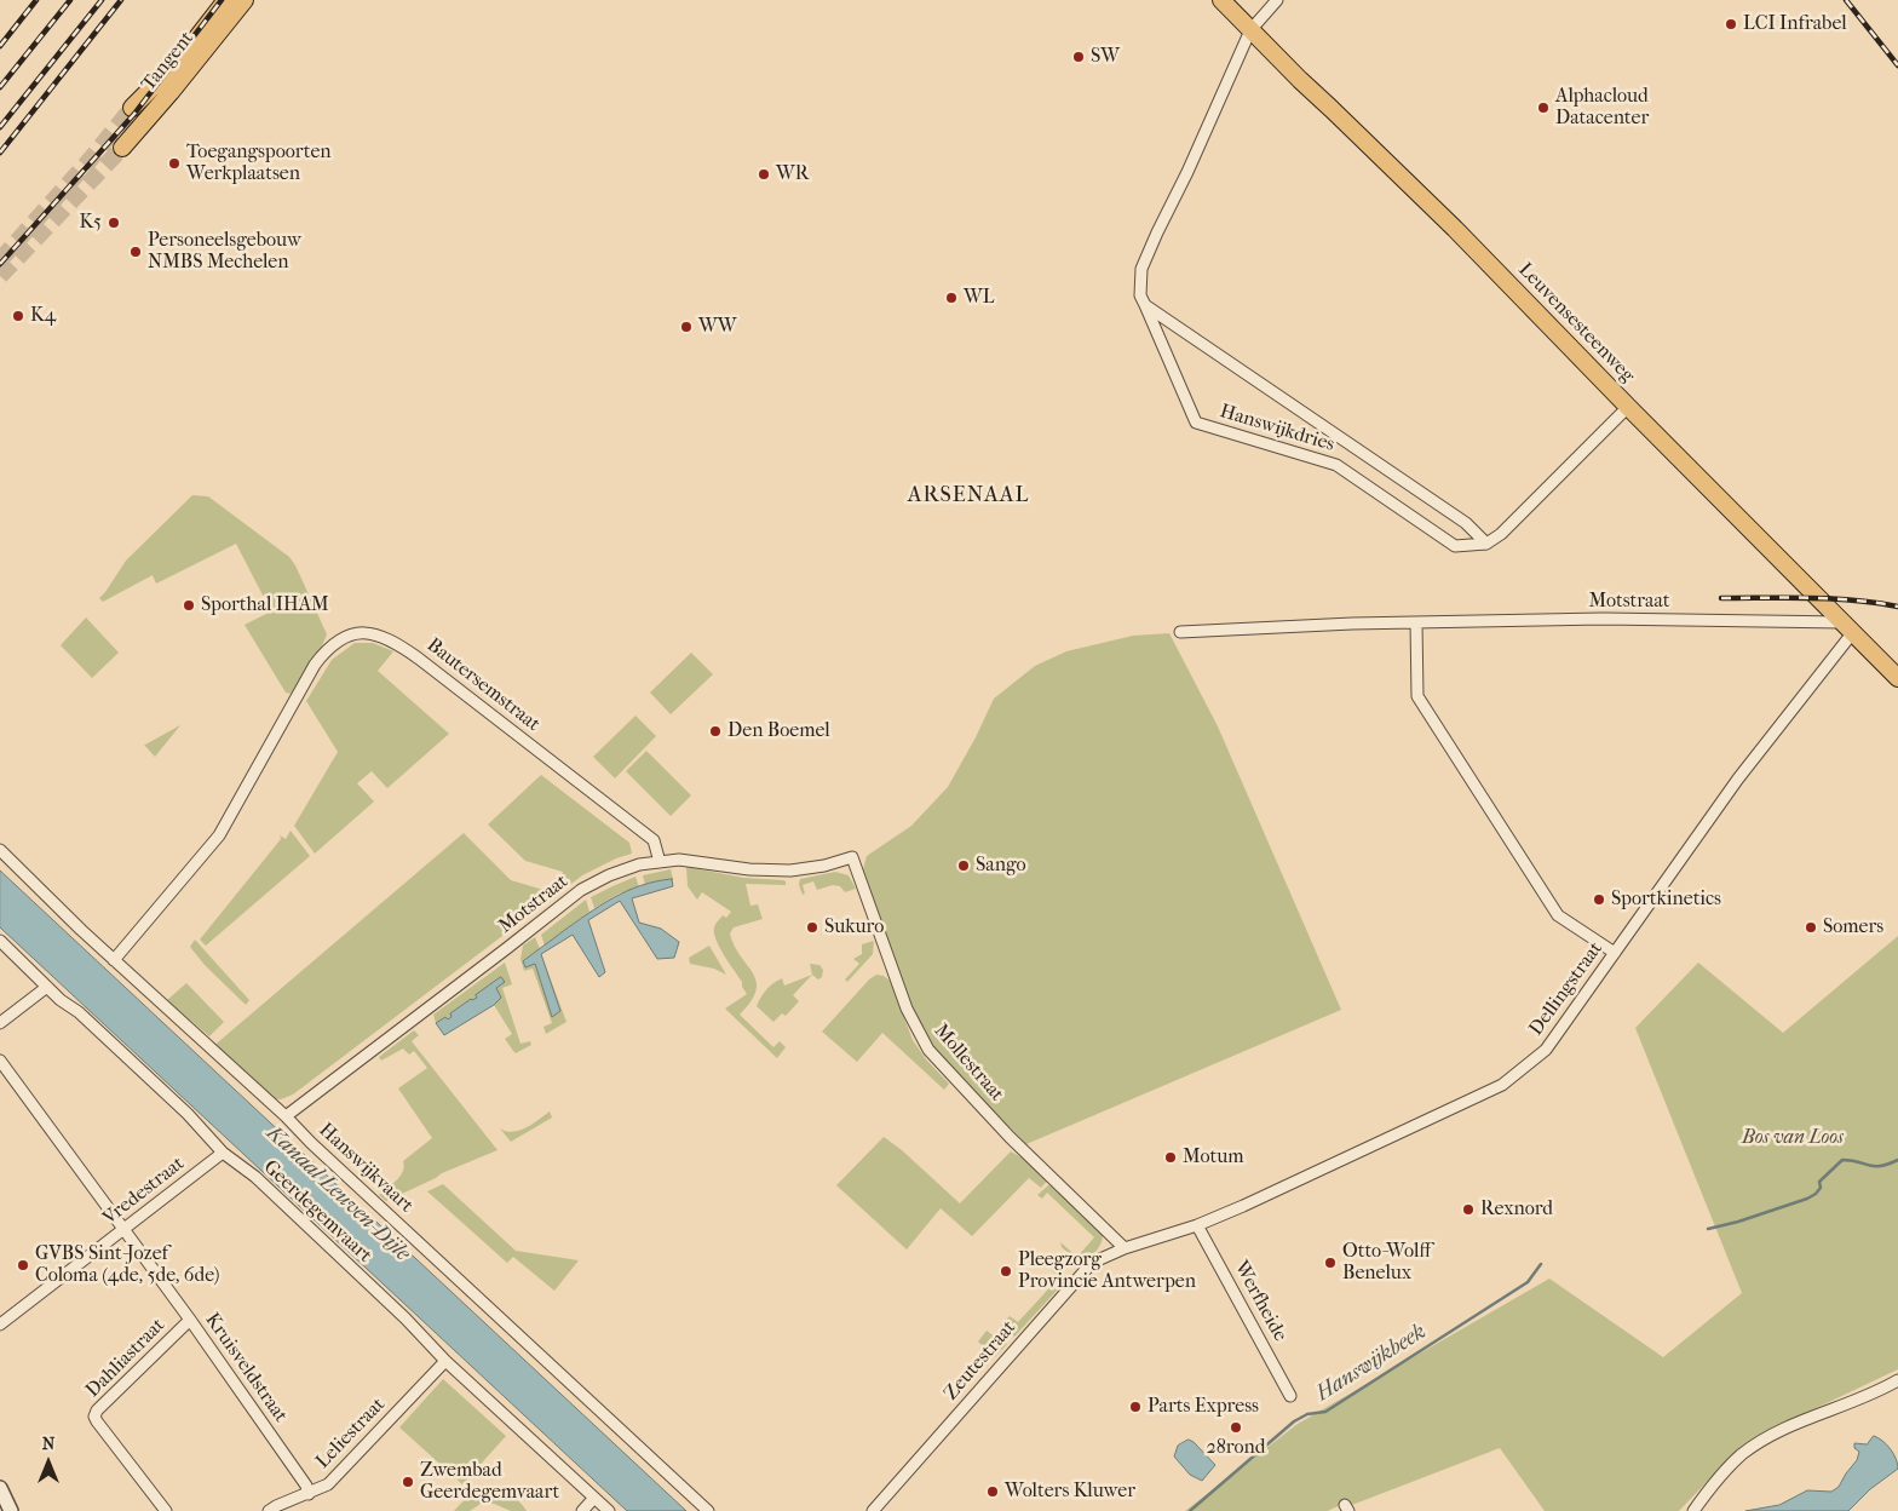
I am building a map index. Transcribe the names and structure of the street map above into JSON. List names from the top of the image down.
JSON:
{
  "streets": {
    "main road": ["Tangent", "Leuvensesteenweg"],
    "street": [
      "Hanswijkdries",
      "Motstraat",
      "Bautersemstraat",
      "Dellingstraat",
      "Mollestraat",
      "Hanswijkvaart",
      "Vredestraat",
      "Geerdegemvaart",
      "Werfheide",
      "Dahliastraat",
      "Zeutestraat",
      "Kruisveldstraat",
      "Leliestraat"
    ]
  },
  "crossings": [
    ["Leuvensesteenweg", "Hanswijkdries"],
    ["Leuvensesteenweg", "Motstraat"],
    ["Leuvensesteenweg", "Dellingstraat"],
    ["Motstraat", "Bautersemstraat"],
    ["Motstraat", "Dellingstraat"],
    ["Motstraat", "Mollestraat"],
    ["Motstraat", "Hanswijkvaart"],
    ["Bautersemstraat", "Hanswijkvaart"],
    ["Dellingstraat", "Mollestraat"],
    ["Dellingstraat", "Werfheide"],
    ["Dellingstraat", "Zeutestraat"],
    ["Mollestraat", "Zeutestraat"],
    ["Vredestraat", "Geerdegemvaart"],
    ["Vredestraat", "Kruisveldstraat"],
    ["Geerdegemvaart", "Leliestraat"],
    ["Dahliastraat", "Kruisveldstraat"],
    ["Kruisveldstraat", "Leliestraat"]
  ],
  "districts": ["ARSENAAL"],
  "water": ["Kanaal Leuven-Dijle", "Hanswijkbeek"],
  "parks": ["Bos van Loos"],
  "places": [
    "LCI Infrabel",
    "SW",
    "Alphacloud Datacenter",
    "Toegangspoorten Werkplaatsen",
    "WR",
    "K5",
    "Personeelsgebouw NMBS Mechelen",
    "WL",
    "K4",
    "WW",
    "Sporthal IHAM",
    "Den Boemel",
    "Sango",
    "Sportkinetics",
    "Sukuro",
    "Somers",
    "Motum",
    "Rexnord",
    "Otto-Wolff Benelux",
    "GVBS Sint-Jozef Coloma (4de, 5de, 6de)",
    "Pleegzorg Provincie Antwerpen",
    "Parts Express",
    "28rond",
    "Zwembad Geerdegemvaart",
    "Wolters Kluwer"
  ],
  "north": "top"
}
